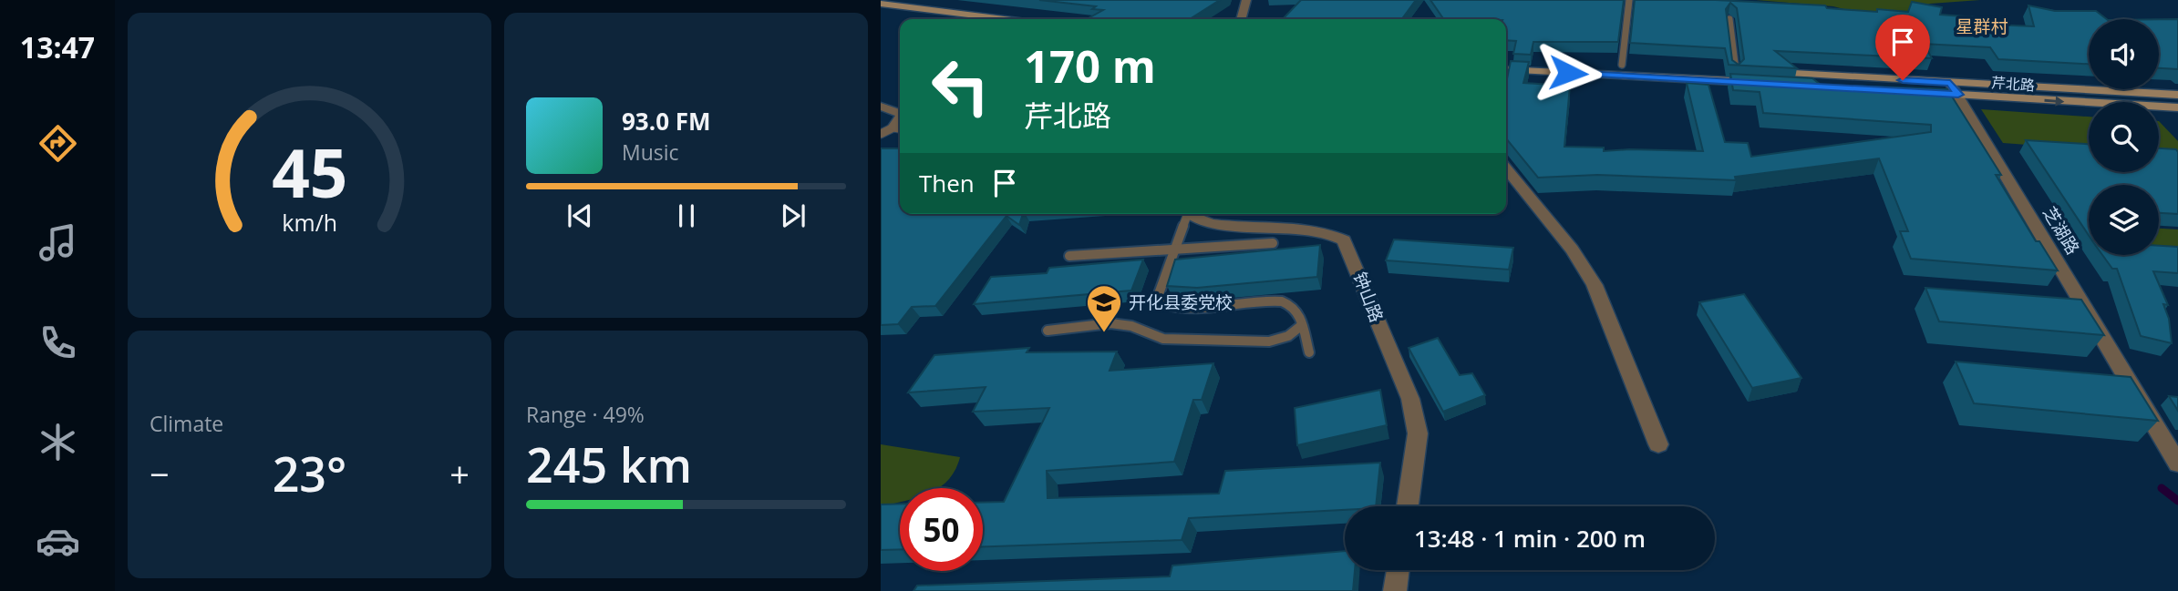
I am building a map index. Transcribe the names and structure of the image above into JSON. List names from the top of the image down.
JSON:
{
  "streets": {
    "main road": ["芹北路"],
    "street": ["芝湖路", "钟山路"]
  },
  "crossings": [
    ["芹北路", "芝湖路"]
  ],
  "districts": ["星群村"],
  "places": {
    "school or university": ["开化县委党校"]
  },
  "page": {
    "tabs": "13:47",
    "turn": ["170 m", "芹北路"],
    "song": ["93.0 FM", "Music"],
    "then": "Then",
    "tile": [
      "Climate",
      ["Range · 49%", "245 km"]
    ],
    "heat": ["−", "23°", "+"],
    "limit": "50",
    "trip": "13:48 · 1 min · 200 m",
    "gauge": ["45", "km/h"]
  }
}
